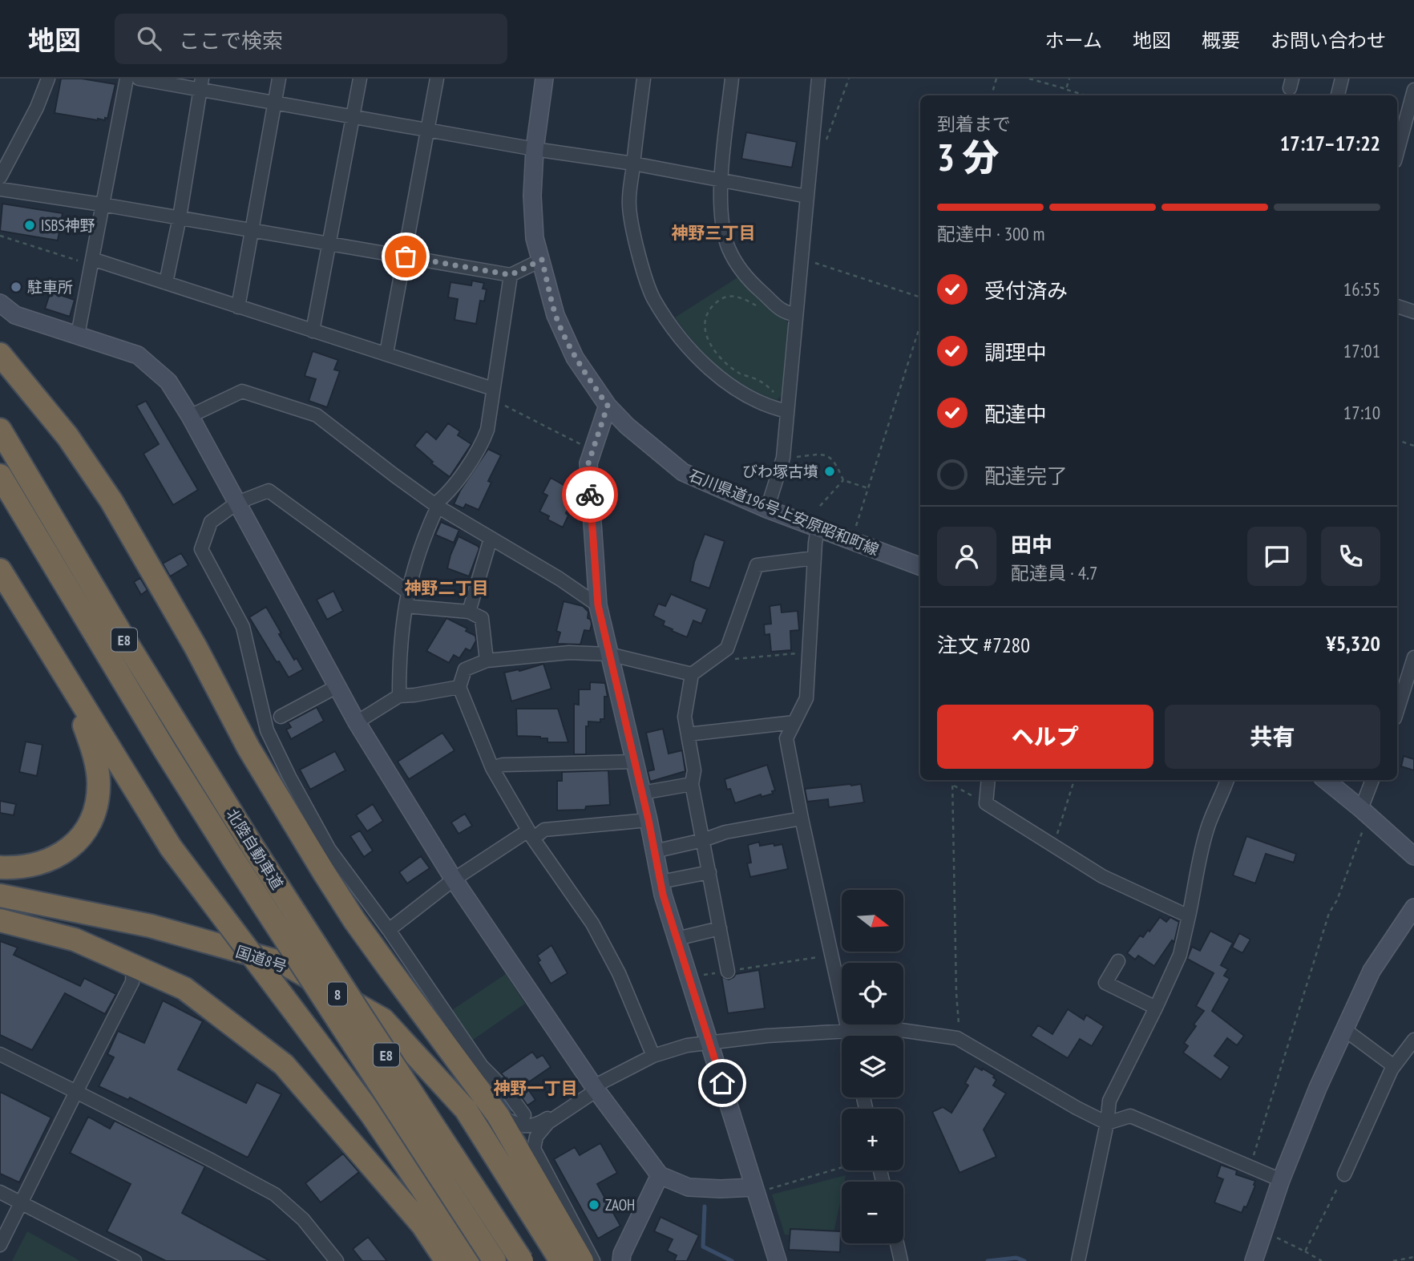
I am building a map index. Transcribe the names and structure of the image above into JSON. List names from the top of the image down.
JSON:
{
  "streets": {
    "highway": [
      "E8",
      "北陸自動車道",
      "国道8号",
      "8"
    ],
    "street": ["石川県道196号上安原昭和町線"]
  },
  "districts": ["神野三丁目", "神野二丁目", "神野一丁目"],
  "places": [
    "ISBS神野",
    "駐車所",
    "びわ塚古墳",
    "ZAOH"
  ],
  "north": "right",
  "page": {
    "header": "地図",
    "search": "ここで検索",
    "nav": [
      "ホーム",
      "地図",
      "概要",
      "お問い合わせ"
    ],
    "heading": ["3 分", "到着まで", "17:17–17:22"],
    "panel": [
      "田中",
      "配達員 · 4.7",
      "注文 #7280",
      "¥5,320"
    ],
    "bar": "配達中 · 300 m",
    "list": [
      ["受付済み", "16:55"],
      ["調理中", "17:01"],
      ["配達中", "17:10"],
      "配達完了"
    ],
    "buttons": ["ヘルプ", "共有"],
    "map_buttons": ["+", "−"]
  }
}
